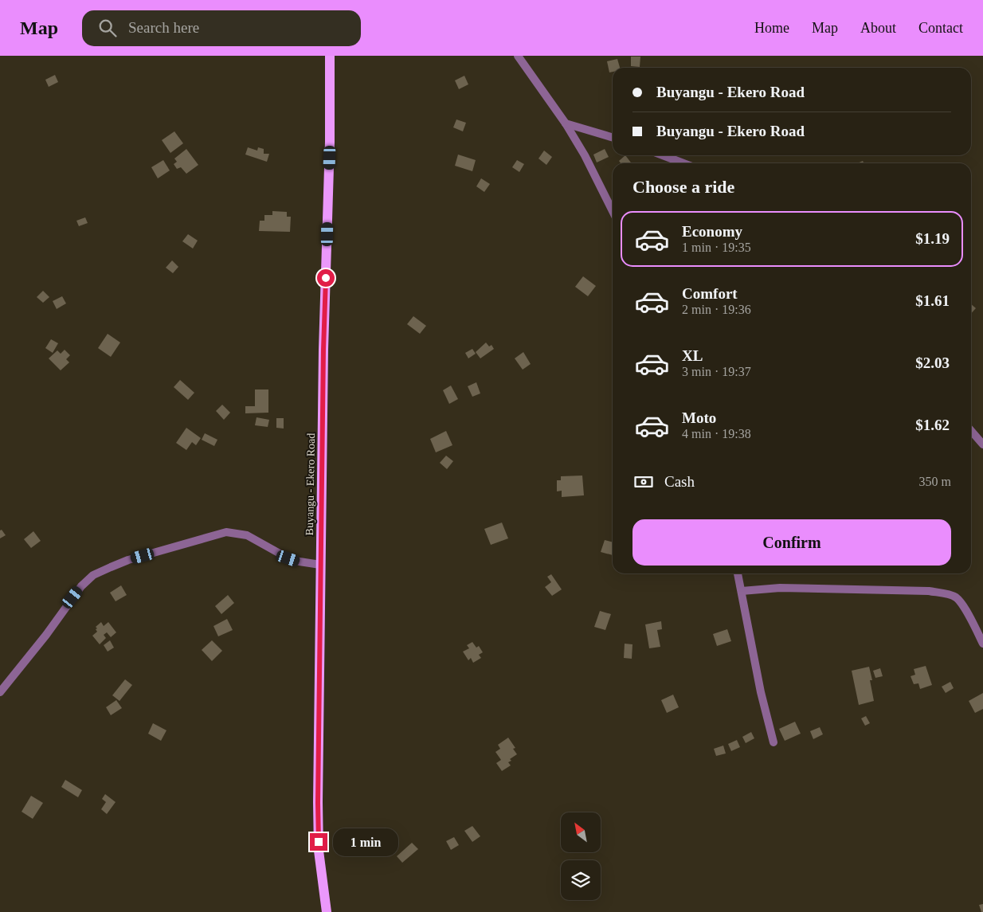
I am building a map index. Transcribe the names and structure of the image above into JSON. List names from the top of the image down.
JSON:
{
  "streets": {
    "main road": ["Buyangu - Ekero Road"]
  },
  "north": "top left",
  "page": {
    "header": "Map",
    "search": "Search here",
    "nav": [
      "Home",
      "Map",
      "About",
      "Contact"
    ],
    "banner": ["Buyangu - Ekero Road", "Buyangu - Ekero Road"],
    "heading": "Choose a ride",
    "list": [
      {
        "name": "Economy",
        "note": "1 min · 19:35",
        "value": "$1.19"
      },
      {
        "name": "Comfort",
        "note": "2 min · 19:36",
        "value": "$1.61"
      },
      {
        "name": "XL",
        "note": "3 min · 19:37",
        "value": "$2.03"
      },
      {
        "name": "Moto",
        "note": "4 min · 19:38",
        "value": "$1.62"
      }
    ],
    "pay": ["Cash", "350 m"],
    "buttons": "Confirm",
    "bubble": "1 min"
  }
}
